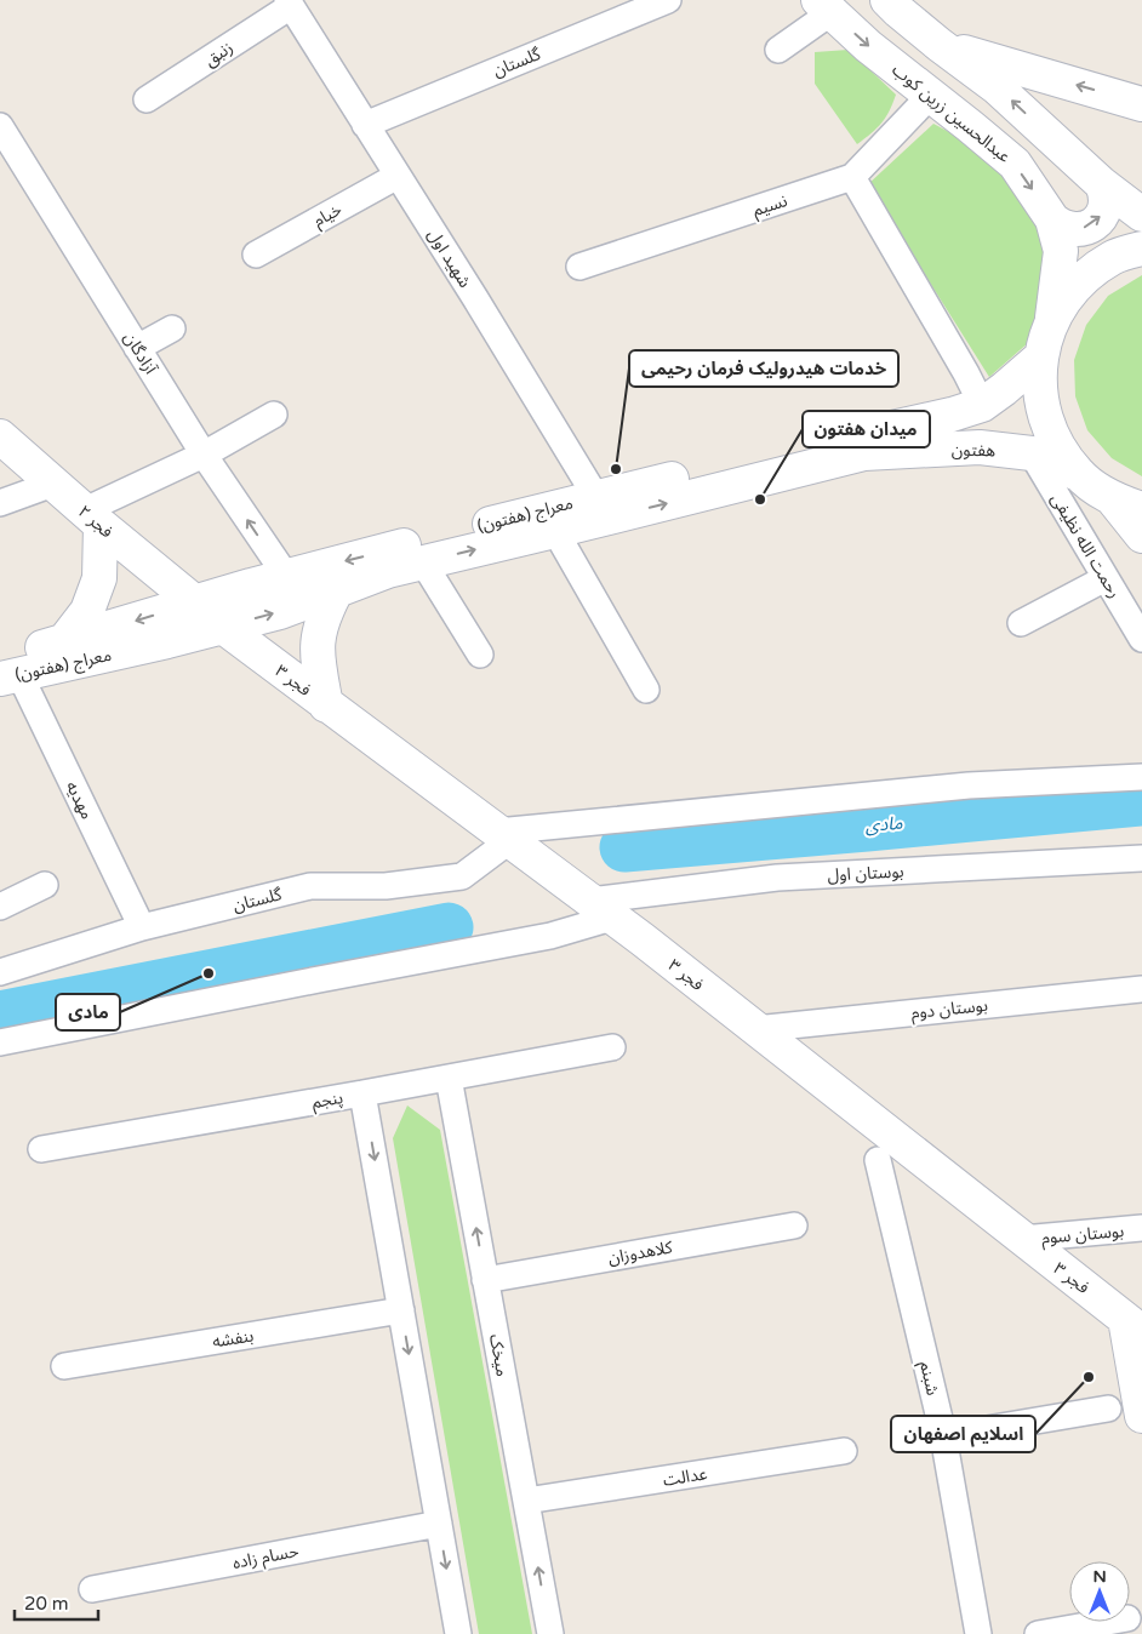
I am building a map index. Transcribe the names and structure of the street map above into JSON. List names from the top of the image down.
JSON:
{
  "streets": {
    "main road": [
      "عبدالحسین زرین کوب",
      "هفتون",
      "معراج (هفتون)",
      "فجر ۲",
      "فجر ۳"
    ],
    "street": [
      "زنبق",
      "گلستان",
      "نسیم",
      "خیام",
      "شهید اول",
      "آزادگان",
      "رحمت الله نظیفی",
      "مهدیه",
      "بوستان اول",
      "بوستان دوم",
      "پنجم",
      "بوستان سوم",
      "کلاهدوزان",
      "بنفشه",
      "میخک",
      "شبنم",
      "عدالت",
      "حسام زاده"
    ]
  },
  "crossings": [
    ["زنبق", "شهید اول"],
    ["گلستان", "شهید اول"],
    ["گلستان", "فجر ۳"],
    ["گلستان", "مهدیه"],
    ["عبدالحسین زرین کوب", "نسیم"],
    ["خیام", "شهید اول"],
    ["شهید اول", "معراج (هفتون)"],
    ["آزادگان", "معراج (هفتون)"],
    ["هفتون", "معراج (هفتون)"],
    ["هفتون", "رحمت الله نظیفی"],
    ["معراج (هفتون)", "فجر ۲"],
    ["معراج (هفتون)", "فجر ۳"],
    ["معراج (هفتون)", "مهدیه"],
    ["فجر ۲", "فجر ۳"],
    ["فجر ۳", "بوستان اول"],
    ["فجر ۳", "بوستان دوم"],
    ["فجر ۳", "بوستان سوم"],
    ["پنجم", "میخک"],
    ["کلاهدوزان", "میخک"],
    ["میخک", "عدالت"]
  ],
  "water": ["مادی"],
  "places": [
    "خدمات هیدرولیک فرمان رحیمی",
    "میدان هفتون",
    "مادی",
    "اسلایم اصفهان"
  ],
  "scale_bar": "20 m",
  "north": "top"
}
